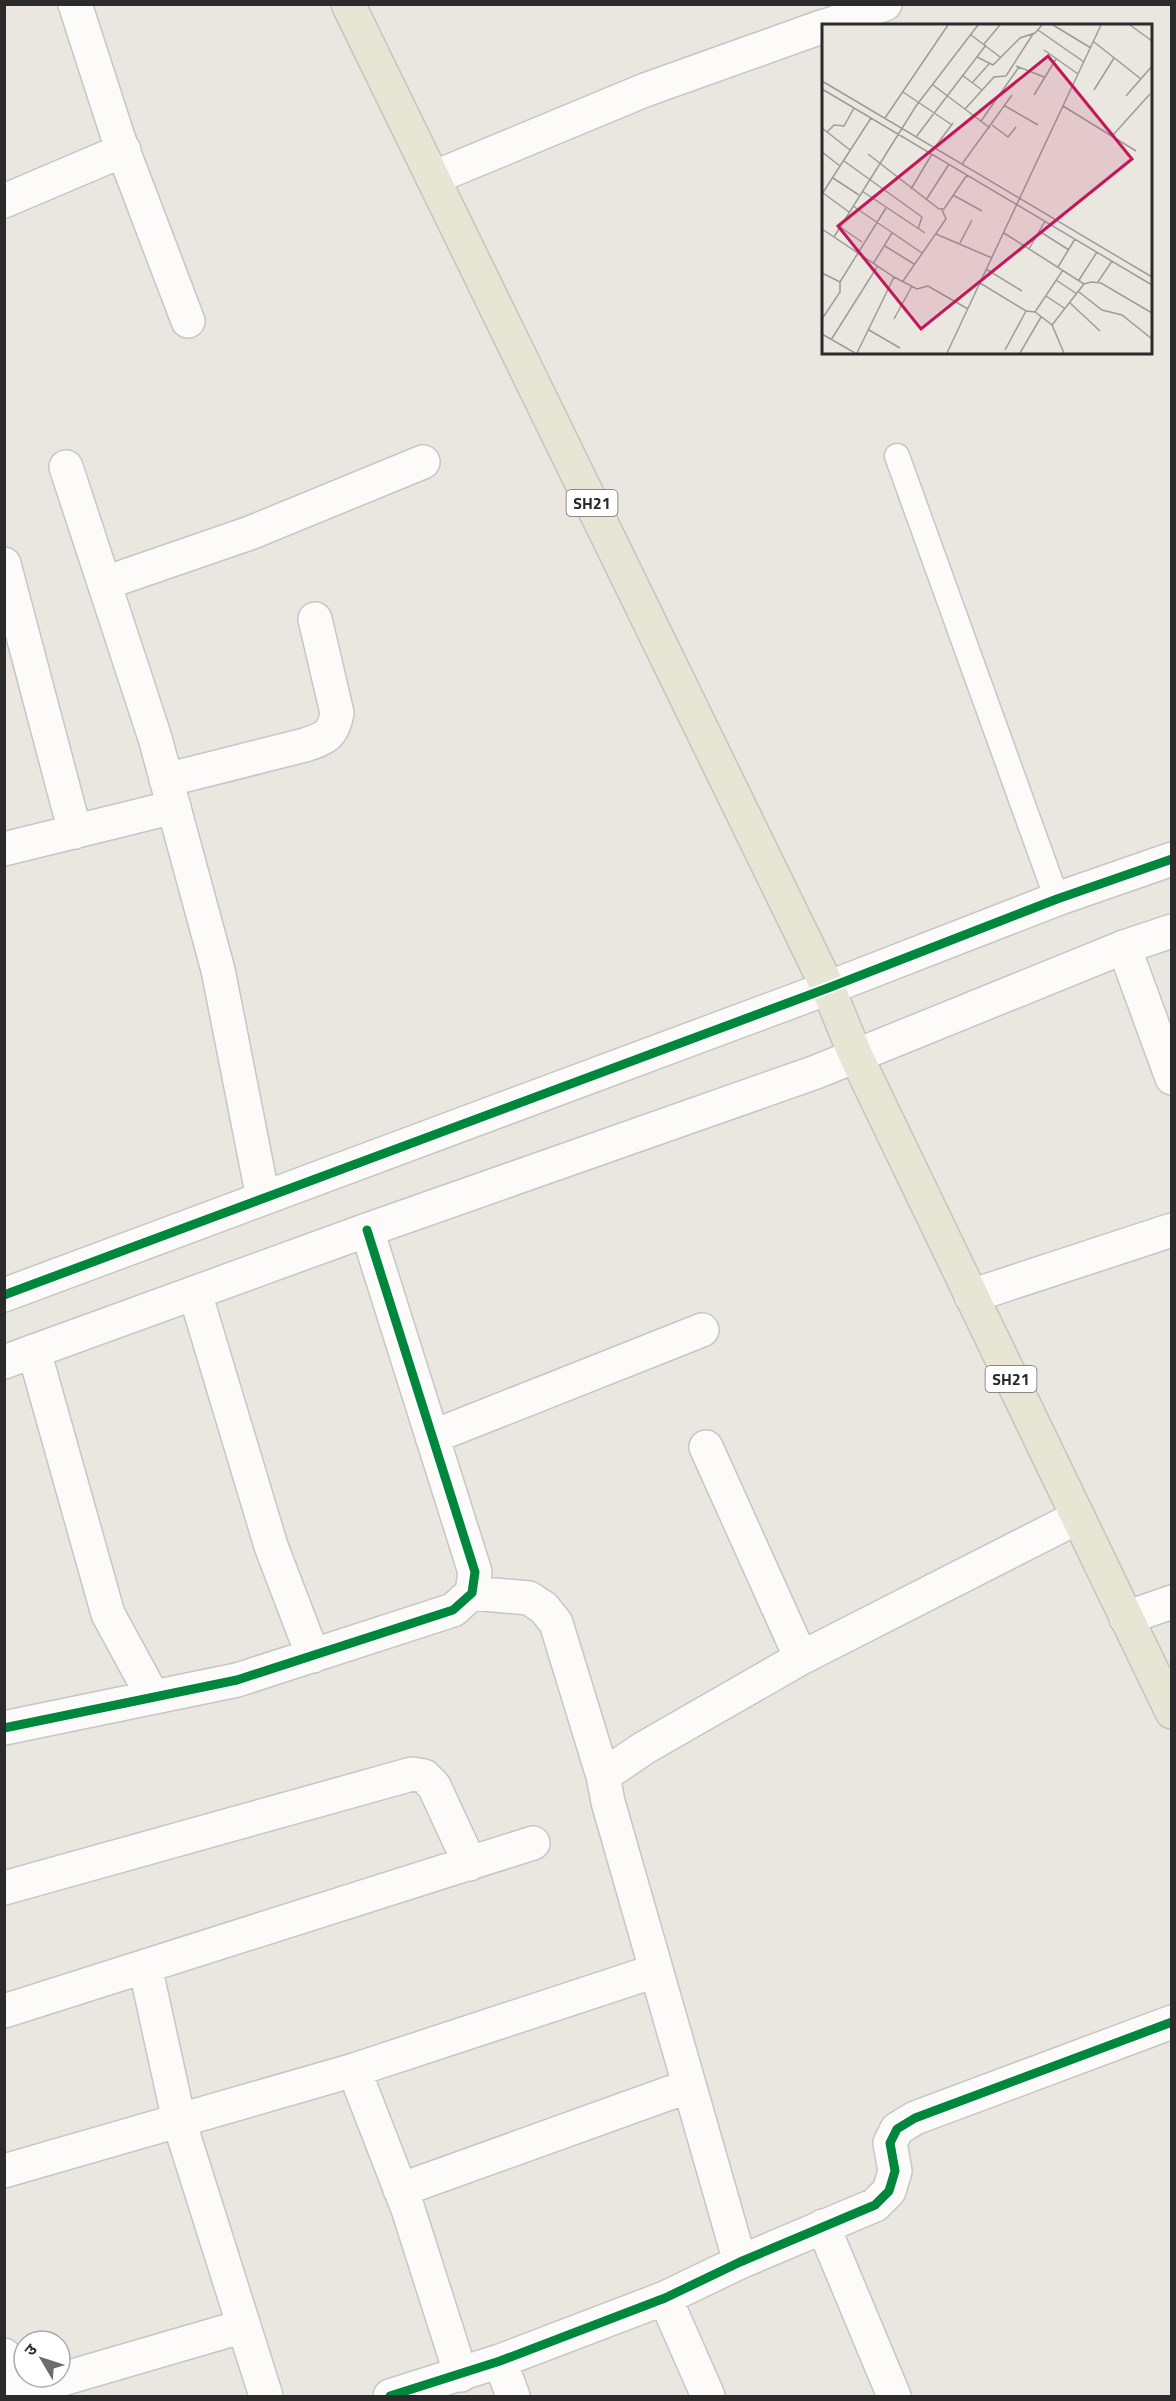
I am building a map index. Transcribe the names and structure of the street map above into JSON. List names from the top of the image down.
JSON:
{
  "streets": {
    "main road": ["SH21"]
  },
  "north": "top left"
}
